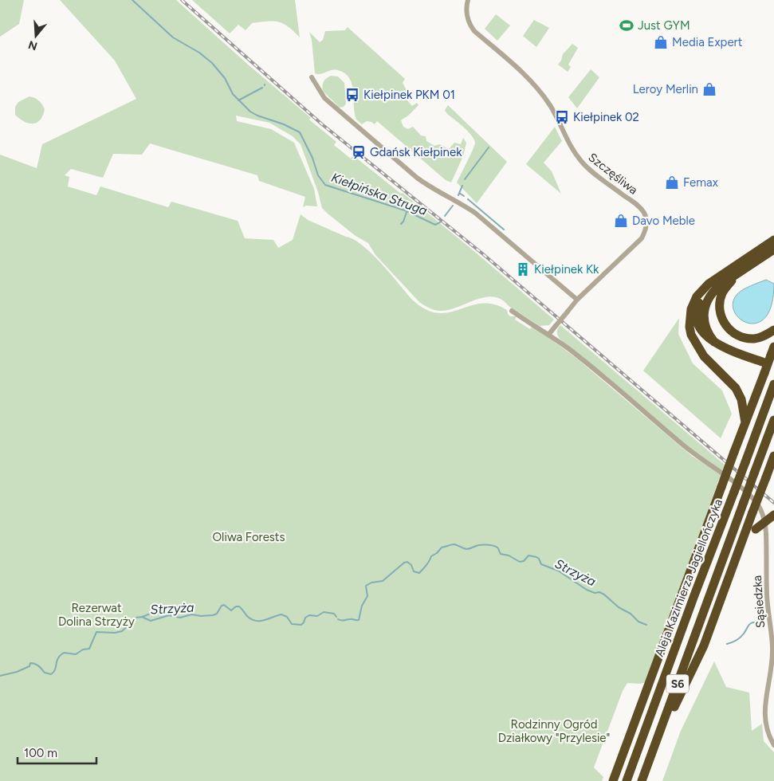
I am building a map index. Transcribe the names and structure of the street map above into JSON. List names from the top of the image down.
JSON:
{
  "streets": {
    "highway": ["Aleja Kazimierza Jagiellończyka", "S6"],
    "street": ["Szczęśliwa", "Sąsiedzka"]
  },
  "crossings": [
    ["Szczęśliwa", "Sąsiedzka"]
  ],
  "water": ["Kiełpińska Struga", "Strzyża"],
  "parks": ["Oliwa Forests", "Rezerwat Dolina Strzyży", "Rodzinny Ogród Działkowy \"Przylesie\""],
  "places": {
    "sports": ["Just GYM"],
    "shop": [
      "Media Expert",
      "Leroy Merlin",
      "Femax",
      "Davo Meble"
    ],
    "bus stop": ["Kiełpinek PKM 01", "Kiełpinek 02"],
    "station": ["Gdańsk Kiełpinek"],
    "building": ["Kiełpinek Kk"]
  },
  "scale_bar": "100 m",
  "north": "bottom"
}
